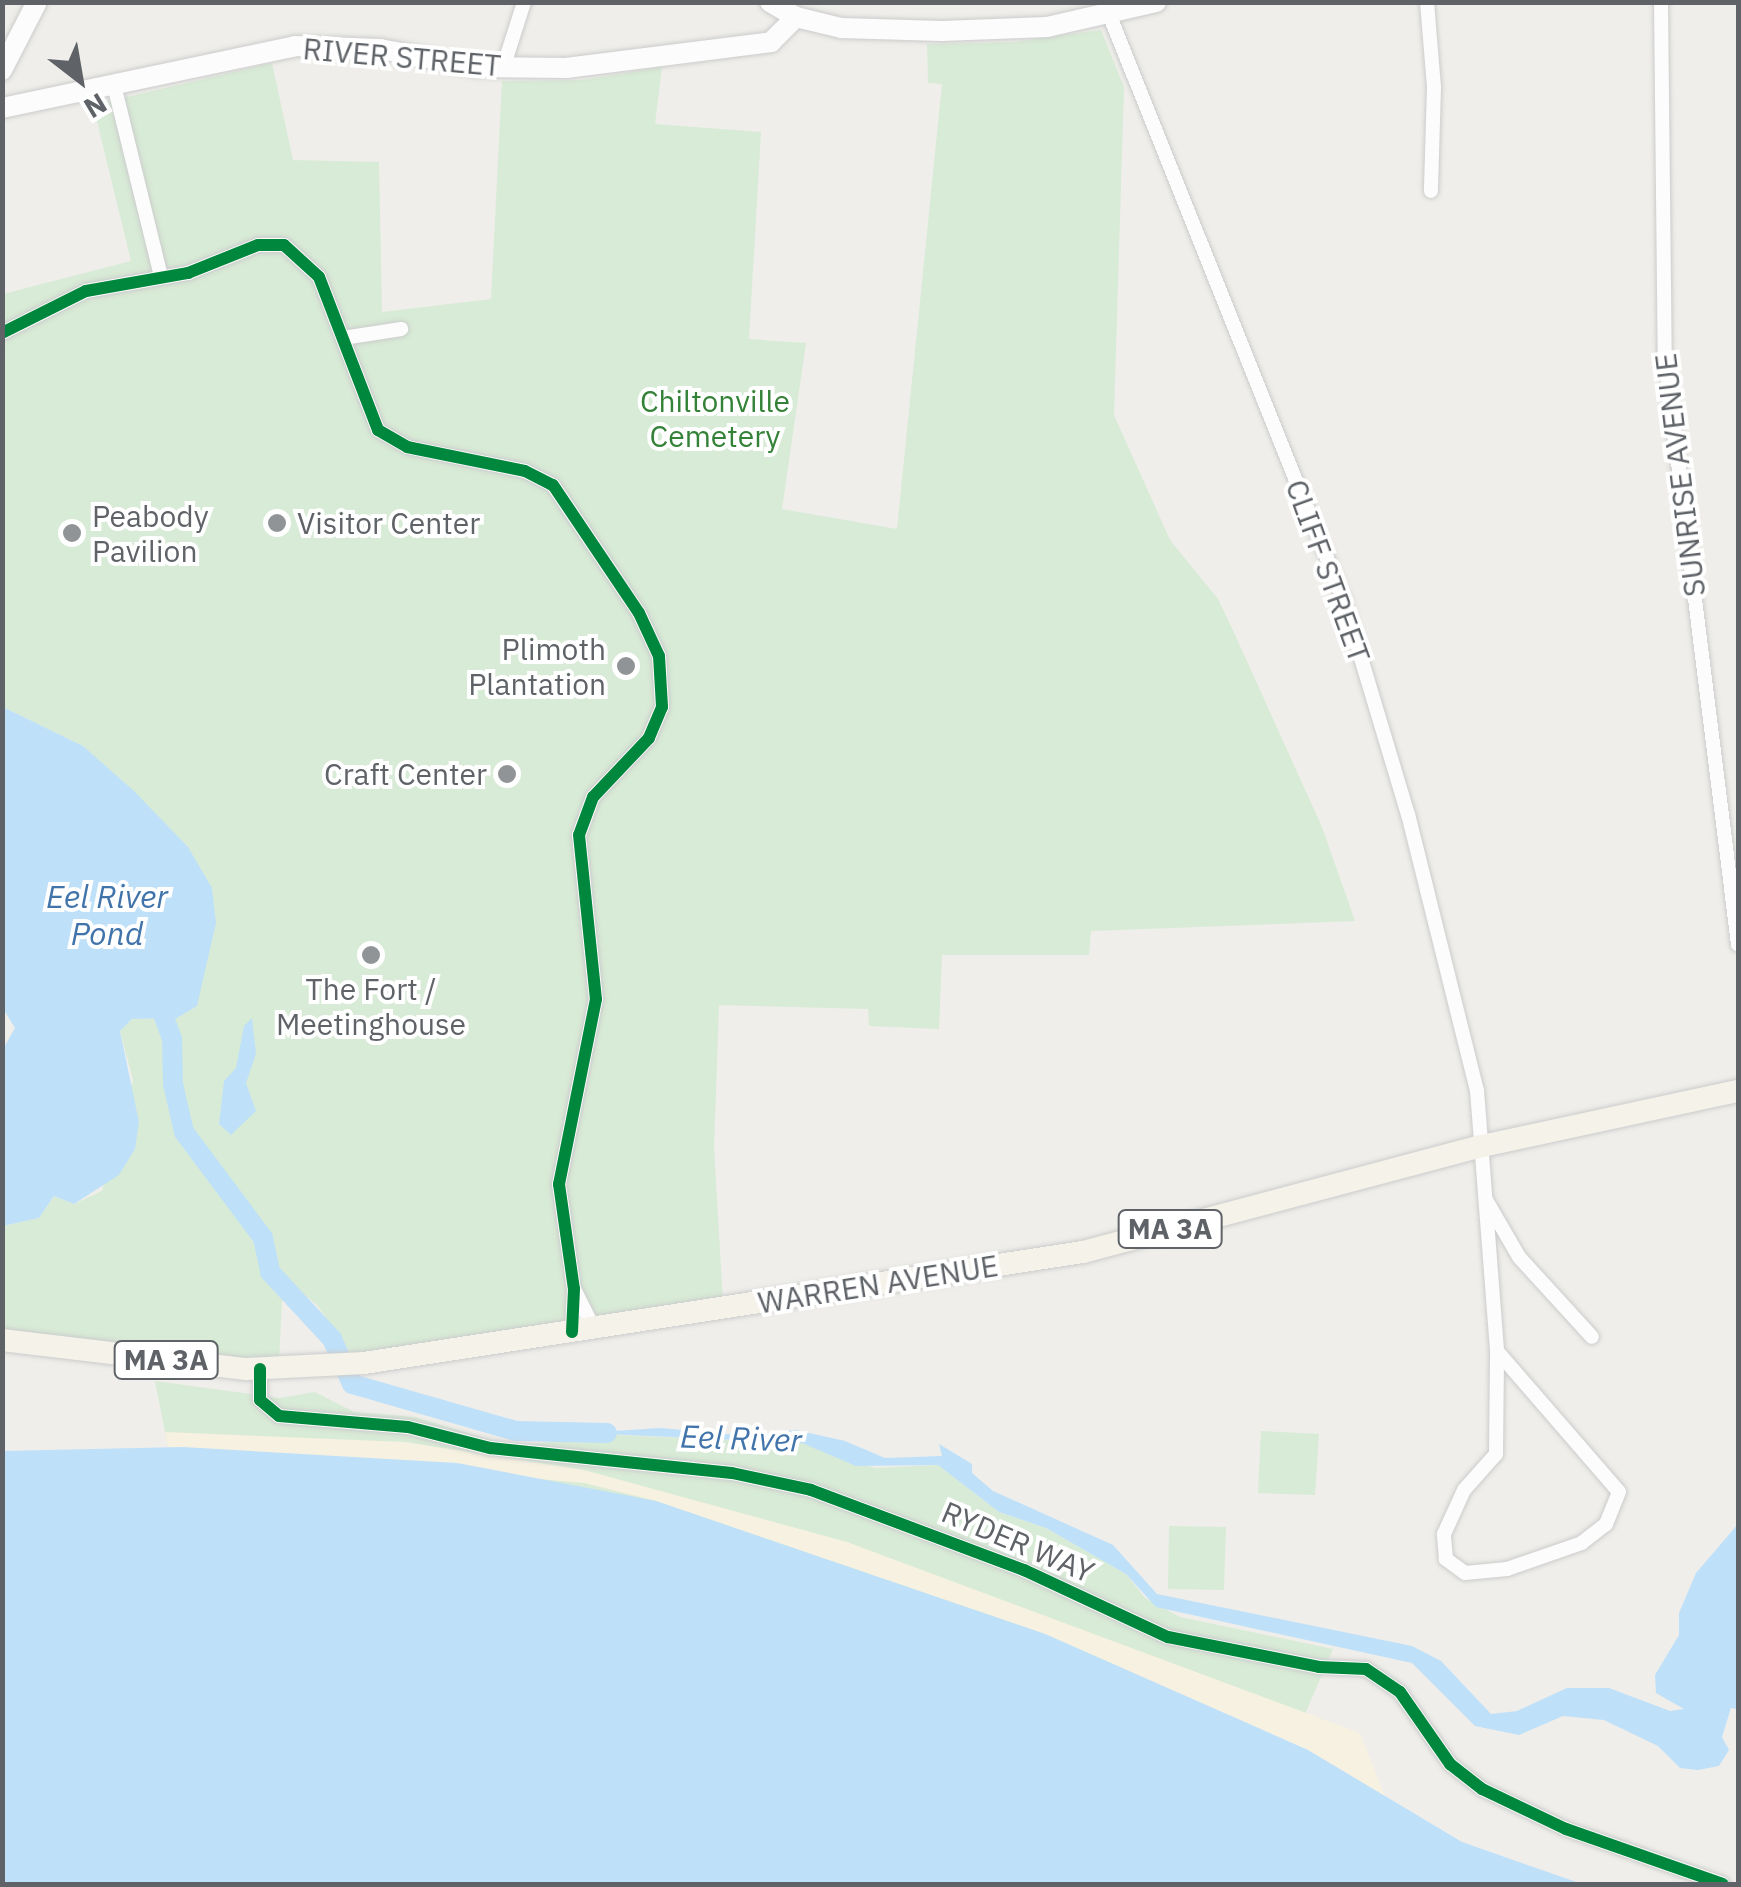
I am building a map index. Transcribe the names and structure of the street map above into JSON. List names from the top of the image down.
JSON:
{
  "streets": {
    "main road": ["MA 3A", "WARREN AVENUE"],
    "street": [
      "RIVER STREET",
      "SUNRISE AVENUE",
      "CLIFF STREET",
      "RYDER WAY"
    ]
  },
  "crossings": [
    ["CLIFF STREET", "WARREN AVENUE"],
    ["WARREN AVENUE", "RYDER WAY"]
  ],
  "water": ["Eel River Pond", "Eel River"],
  "parks": ["Chiltonville Cemetery"],
  "places": [
    "Visitor Center",
    "Peabody Pavilion",
    "Plimoth Plantation",
    "Craft Center",
    "The Fort / Meetinghouse"
  ],
  "north": "bottom right"
}
